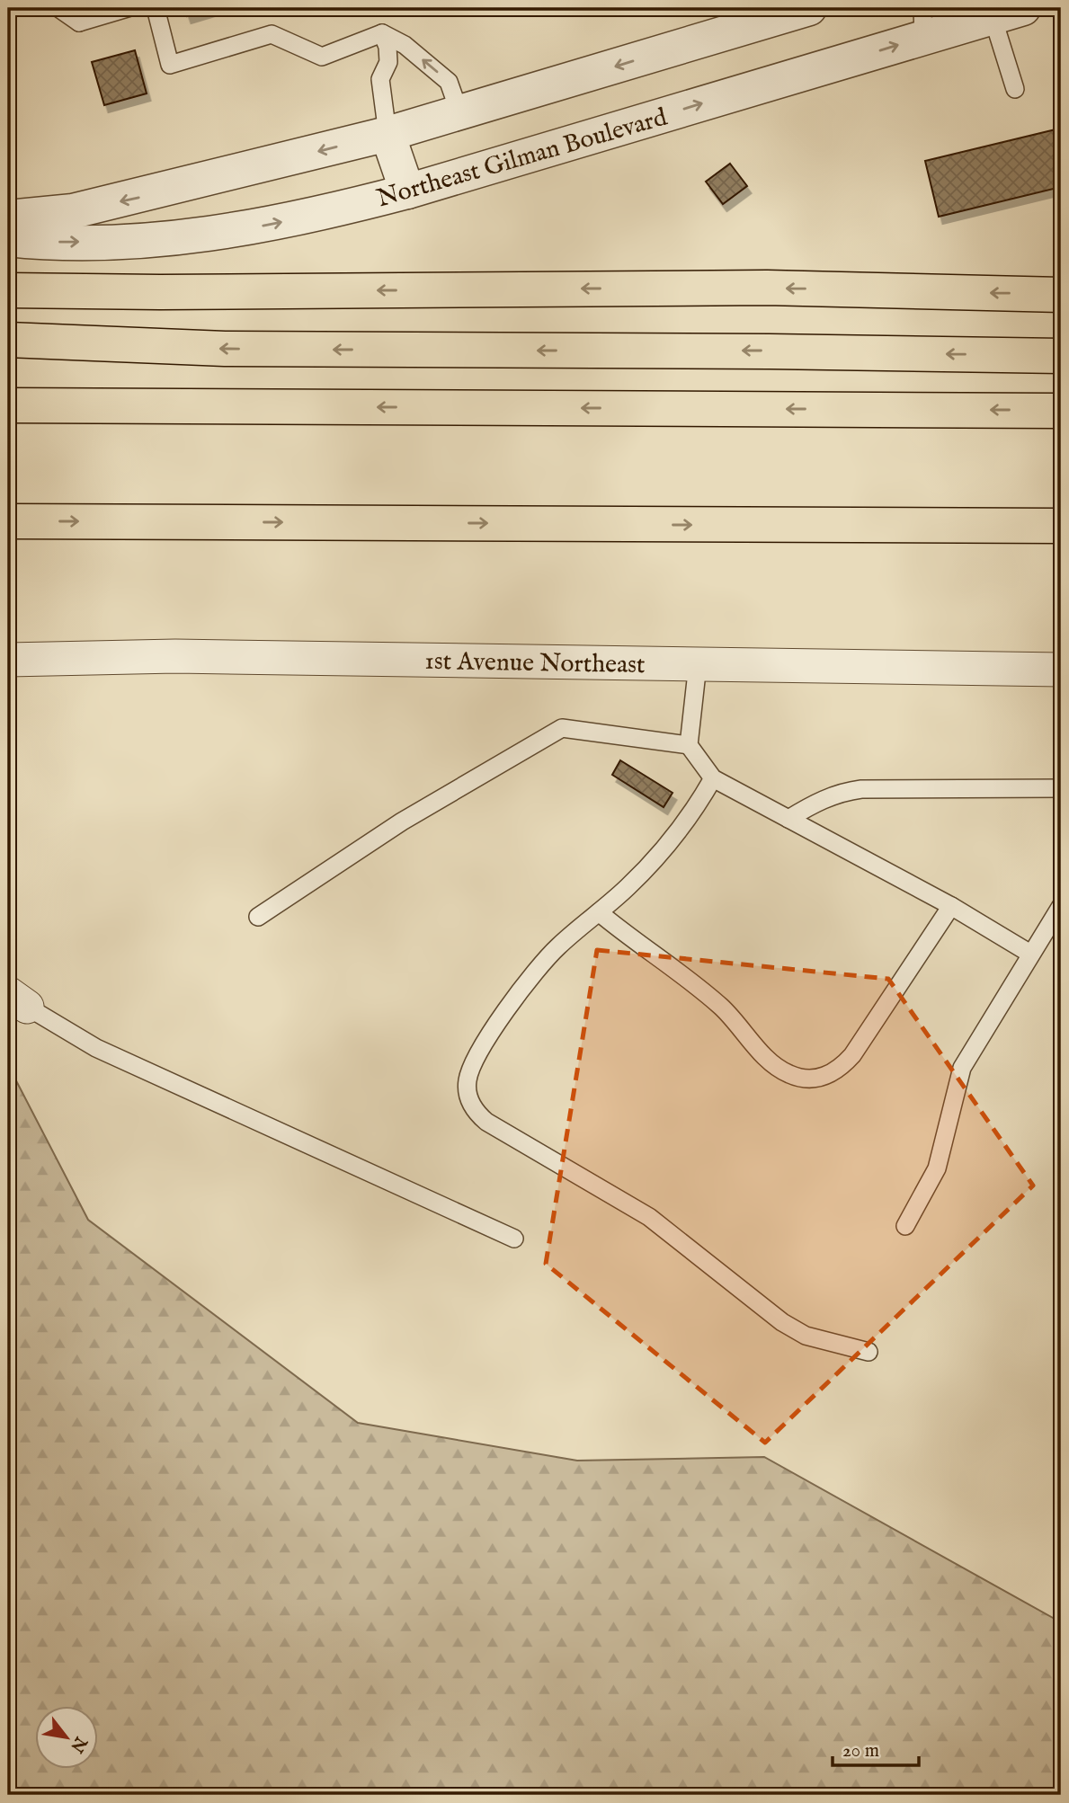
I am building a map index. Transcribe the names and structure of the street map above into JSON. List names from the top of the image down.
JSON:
{
  "streets": {
    "street": ["Northeast Gilman Boulevard", "1st Avenue Northeast"]
  },
  "scale_bar": "20 m",
  "north": "bottom right"
}
